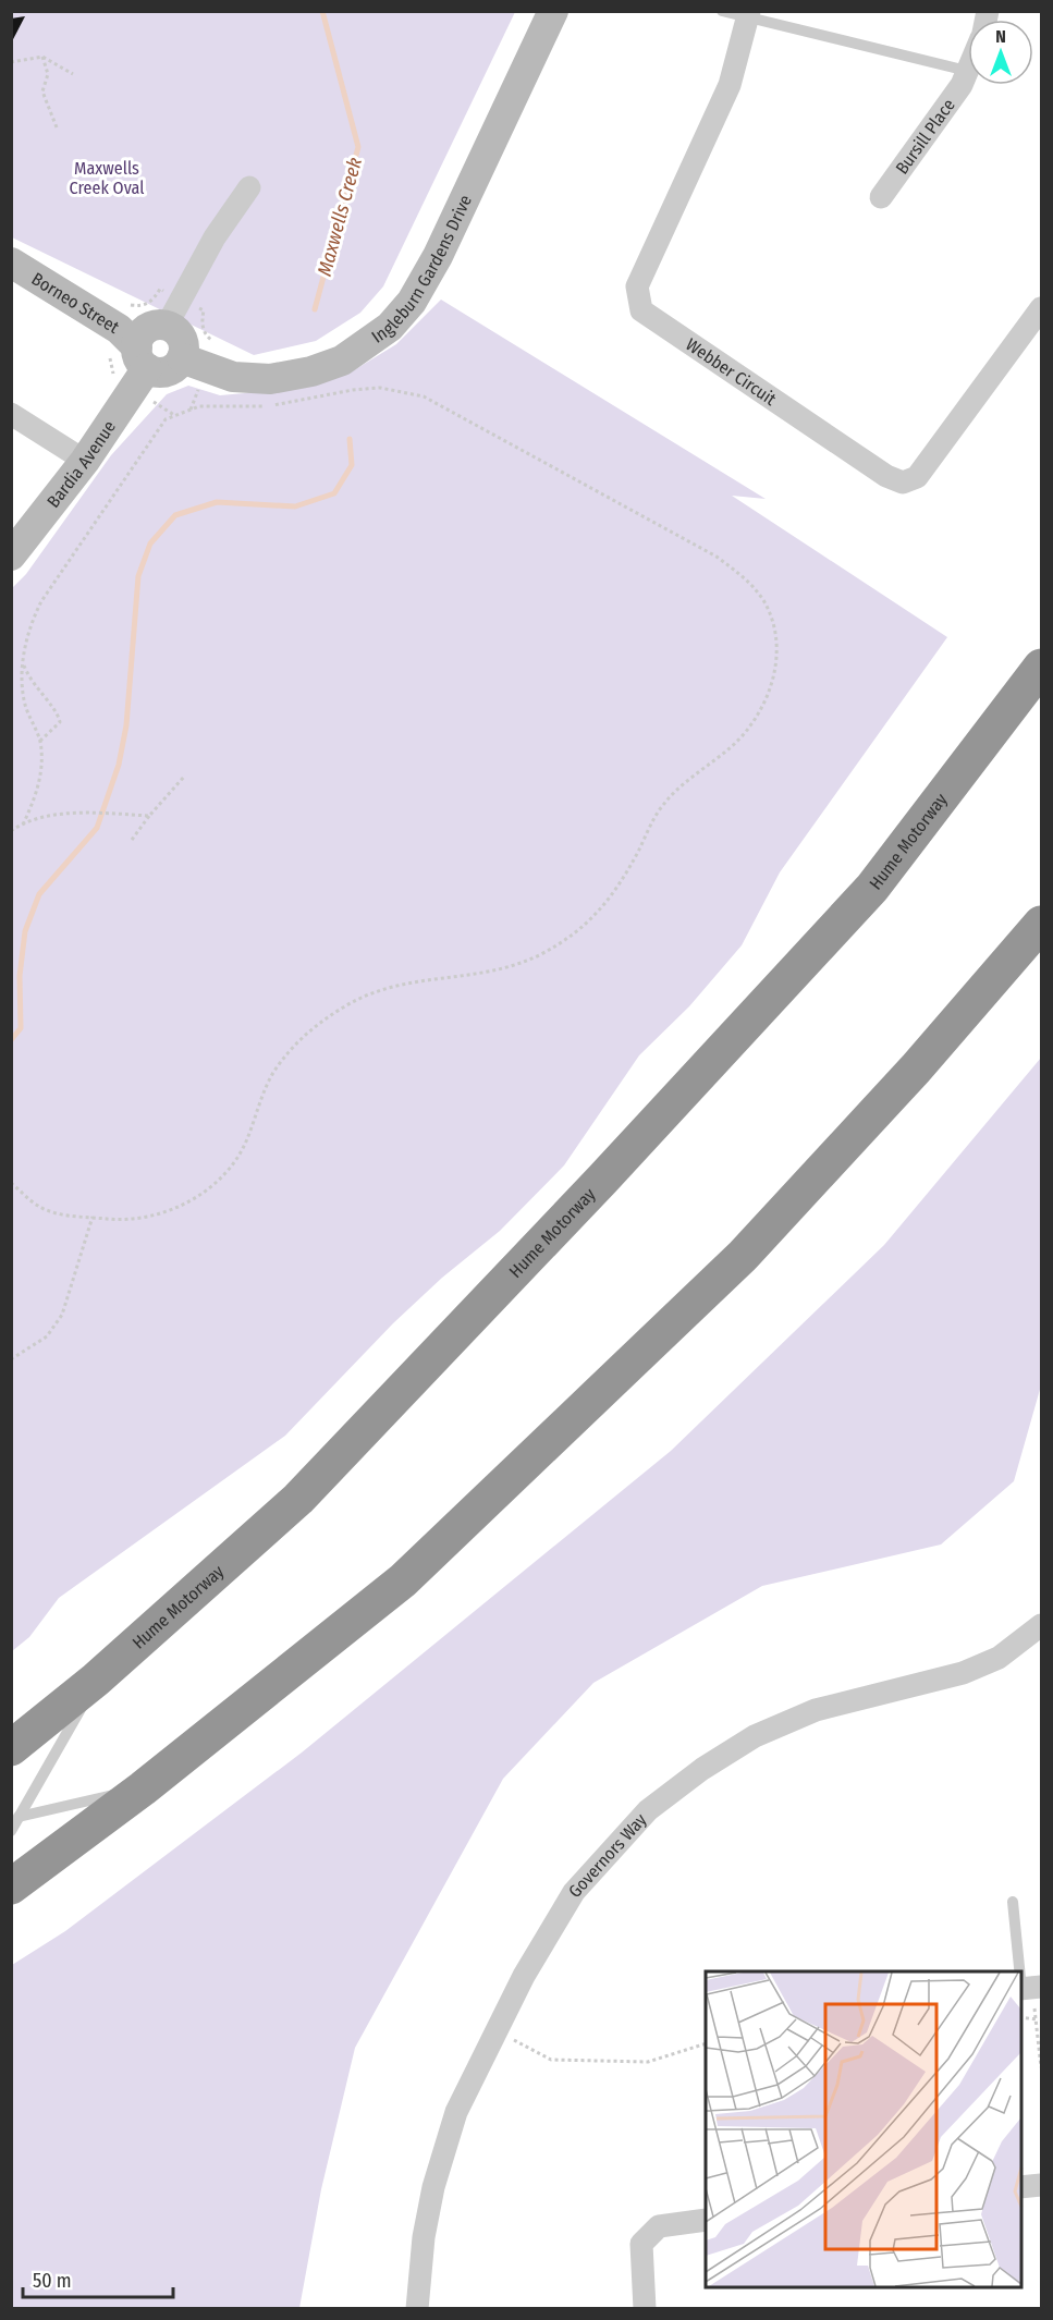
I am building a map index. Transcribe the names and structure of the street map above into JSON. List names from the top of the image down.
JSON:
{
  "streets": {
    "highway": ["Hume Motorway"],
    "street": [
      "Bursill Place",
      "Ingleburn Gardens Drive",
      "Borneo Street",
      "Webber Circuit",
      "Bardia Avenue",
      "Governors Way"
    ]
  },
  "crossings": [
    ["Ingleburn Gardens Drive", "Borneo Street"],
    ["Ingleburn Gardens Drive", "Bardia Avenue"],
    ["Borneo Street", "Bardia Avenue"]
  ],
  "water": ["Maxwells Creek"],
  "parks": ["Maxwells Creek Oval"],
  "scale_bar": "50 m",
  "north": "top"
}
